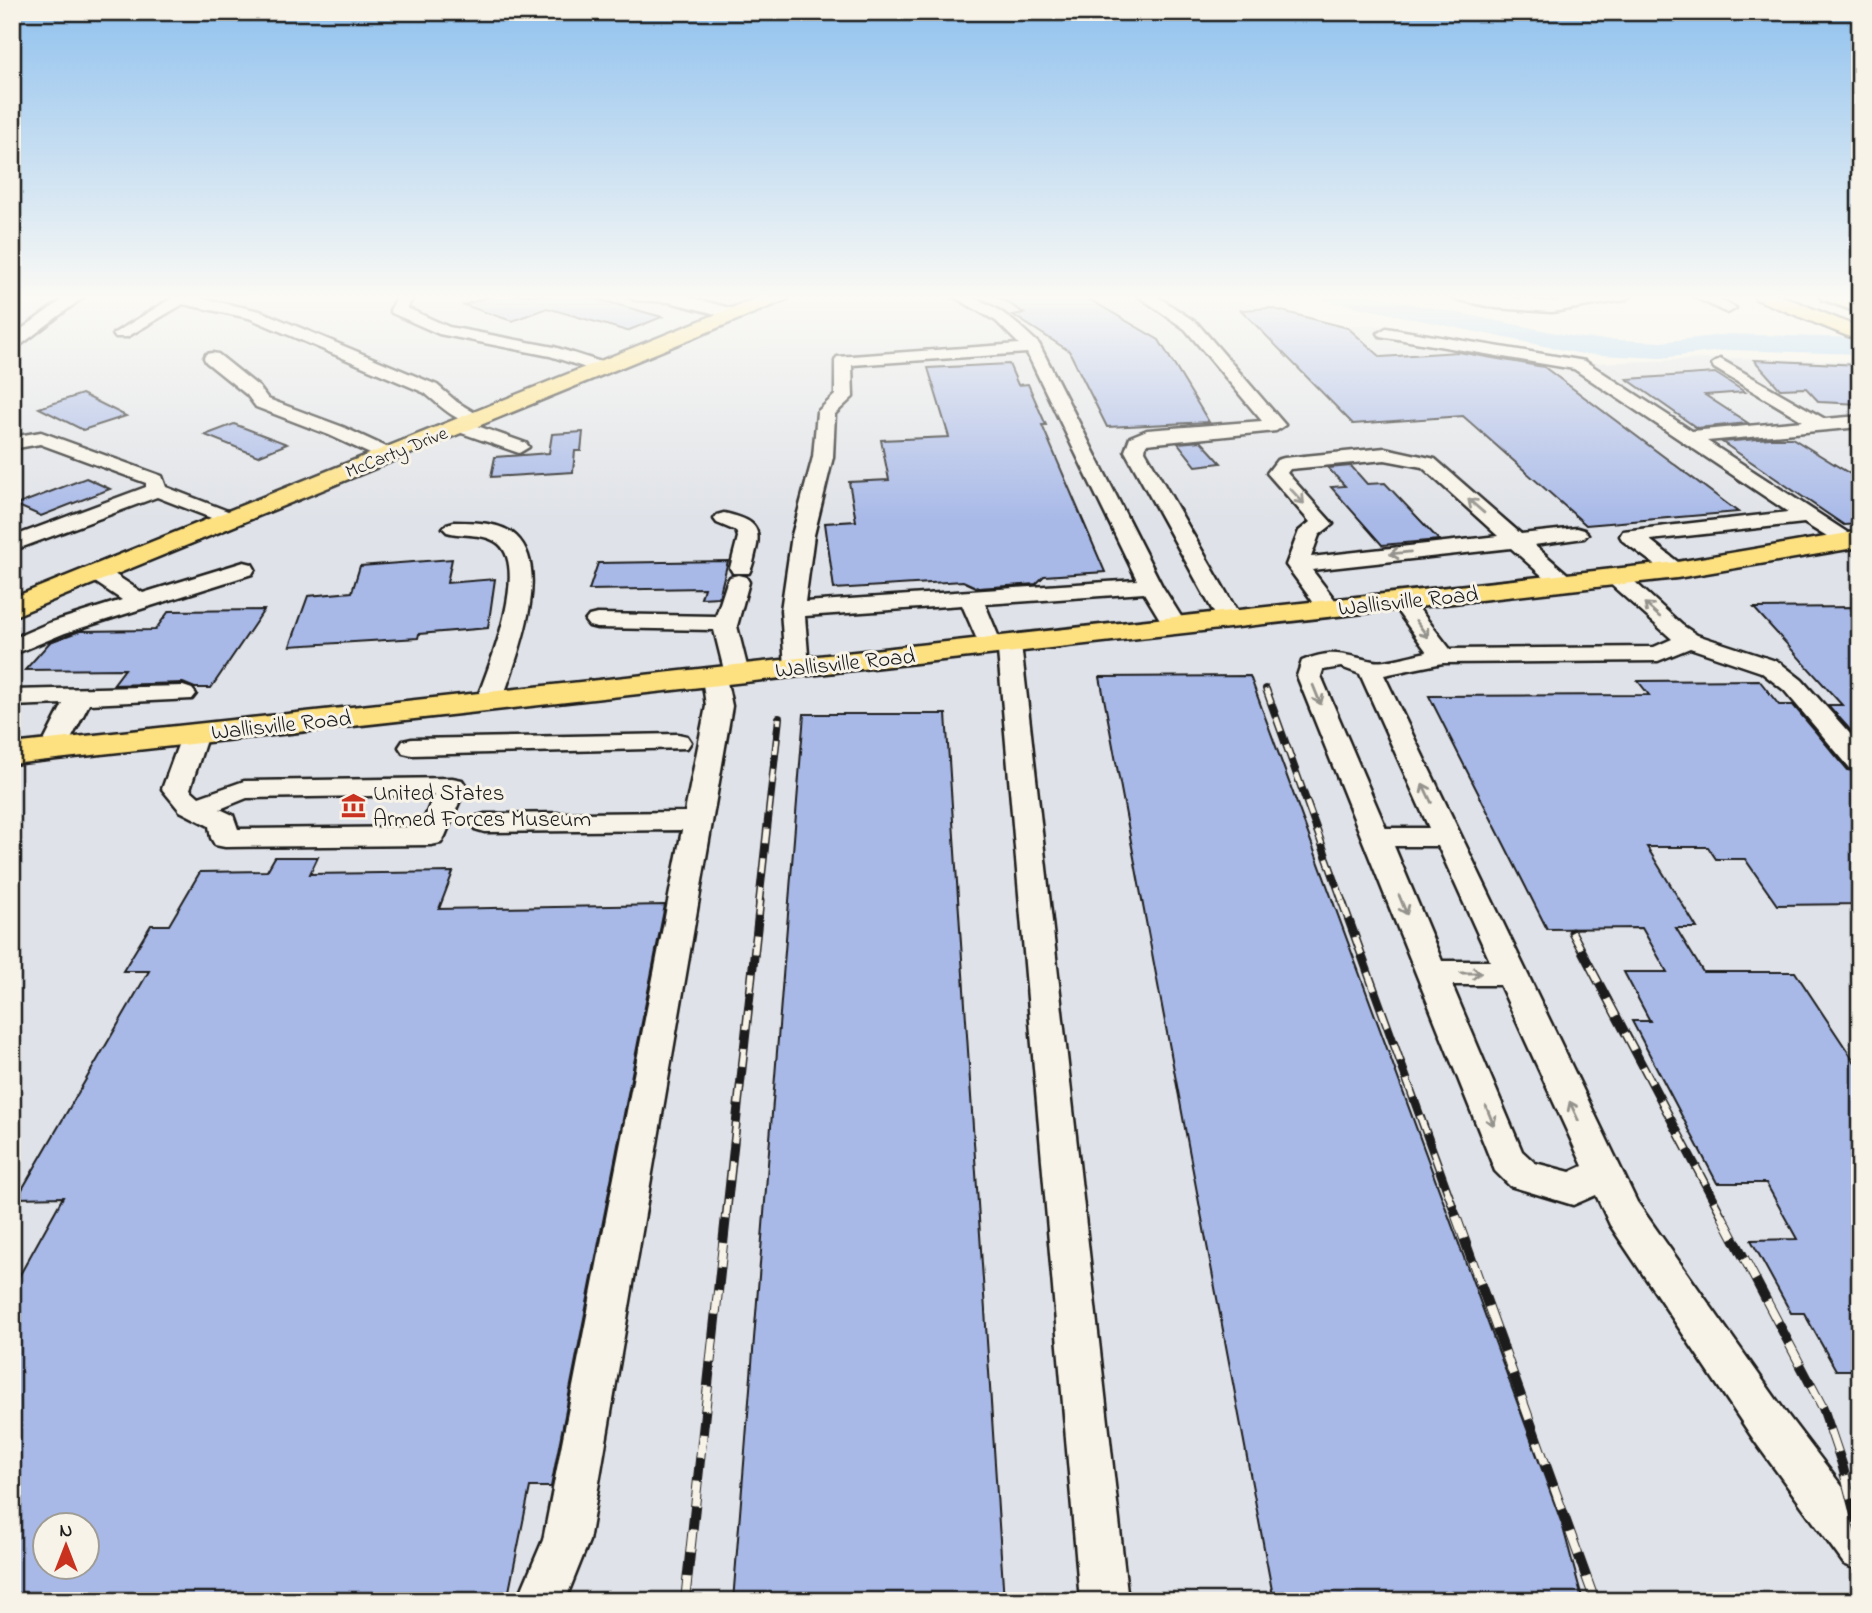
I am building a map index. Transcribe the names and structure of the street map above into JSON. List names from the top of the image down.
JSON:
{
  "streets": {
    "main road": ["McCarty Drive", "Wallisville Road"]
  },
  "places": {
    "museum": ["United States Armed Forces Museum"]
  },
  "north": "top"
}
